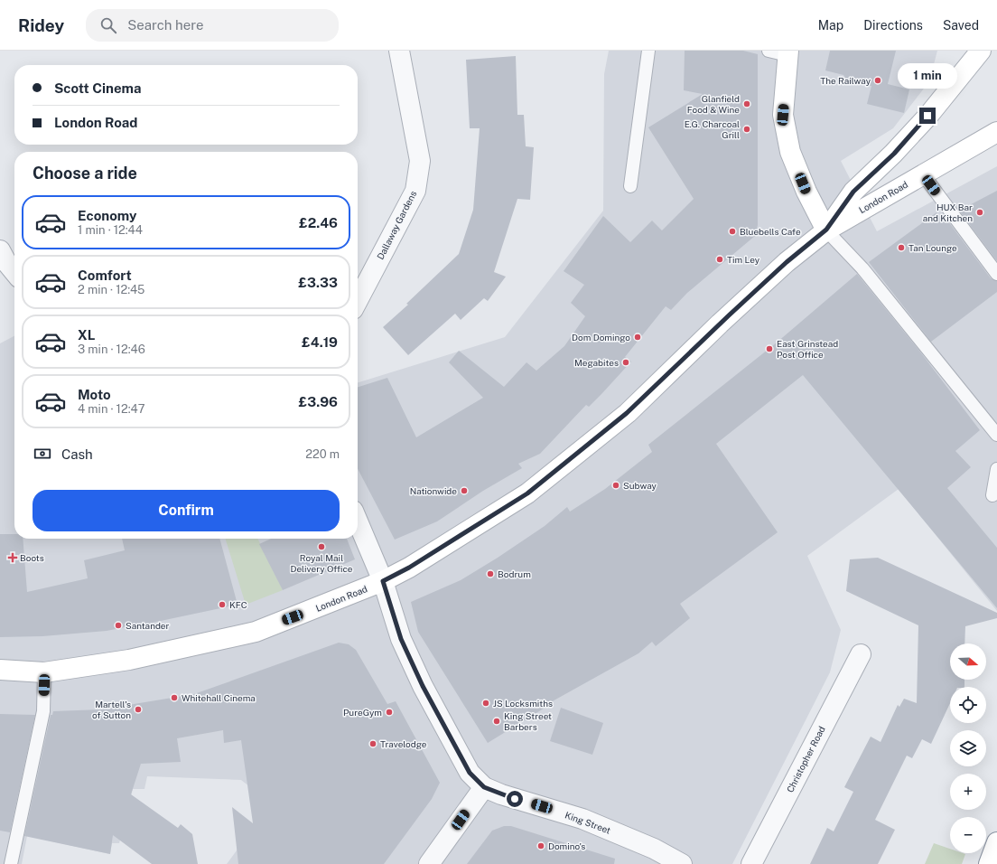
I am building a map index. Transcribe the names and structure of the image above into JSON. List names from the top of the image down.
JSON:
{
  "streets": {
    "main road": ["London Road"],
    "street": ["Dallaway Gardens", "Christopher Road", "King Street"]
  },
  "crossings": [
    ["London Road", "King Street"]
  ],
  "places": {
    "other": [
      "The Railway",
      "Glanfield Food & Wine",
      "E.G. Charcoal Grill",
      "HUX Bar and Kitchen",
      "Bluebells Cafe",
      "Tan Lounge",
      "Tim Ley",
      "Dom Domingo",
      "East Grinstead Post Office",
      "Megabites",
      "Subway",
      "Nationwide",
      "Royal Mail Delivery Office",
      "Bodrum",
      "KFC",
      "Santander",
      "Whitehall Cinema",
      "JS Locksmiths",
      "Martell's of Sutton",
      "PureGym",
      "King Street Barbers",
      "Travelodge",
      "Domino's"
    ],
    "health": ["Boots"]
  },
  "north": "right",
  "page": {
    "header": "Ridey",
    "search": "Search here",
    "nav": ["Map", "Directions", "Saved"],
    "bubble": "1 min",
    "banner": ["Scott Cinema", "London Road"],
    "heading": "Choose a ride",
    "list": [
      {
        "name": "Economy",
        "note": "1 min · 12:44",
        "value": "£2.46"
      },
      {
        "name": "Comfort",
        "note": "2 min · 12:45",
        "value": "£3.33"
      },
      {
        "name": "XL",
        "note": "3 min · 12:46",
        "value": "£4.19"
      },
      {
        "name": "Moto",
        "note": "4 min · 12:47",
        "value": "£3.96"
      }
    ],
    "pay": ["Cash", "220 m"],
    "buttons": "Confirm",
    "map_buttons": ["+", "−"]
  }
}
